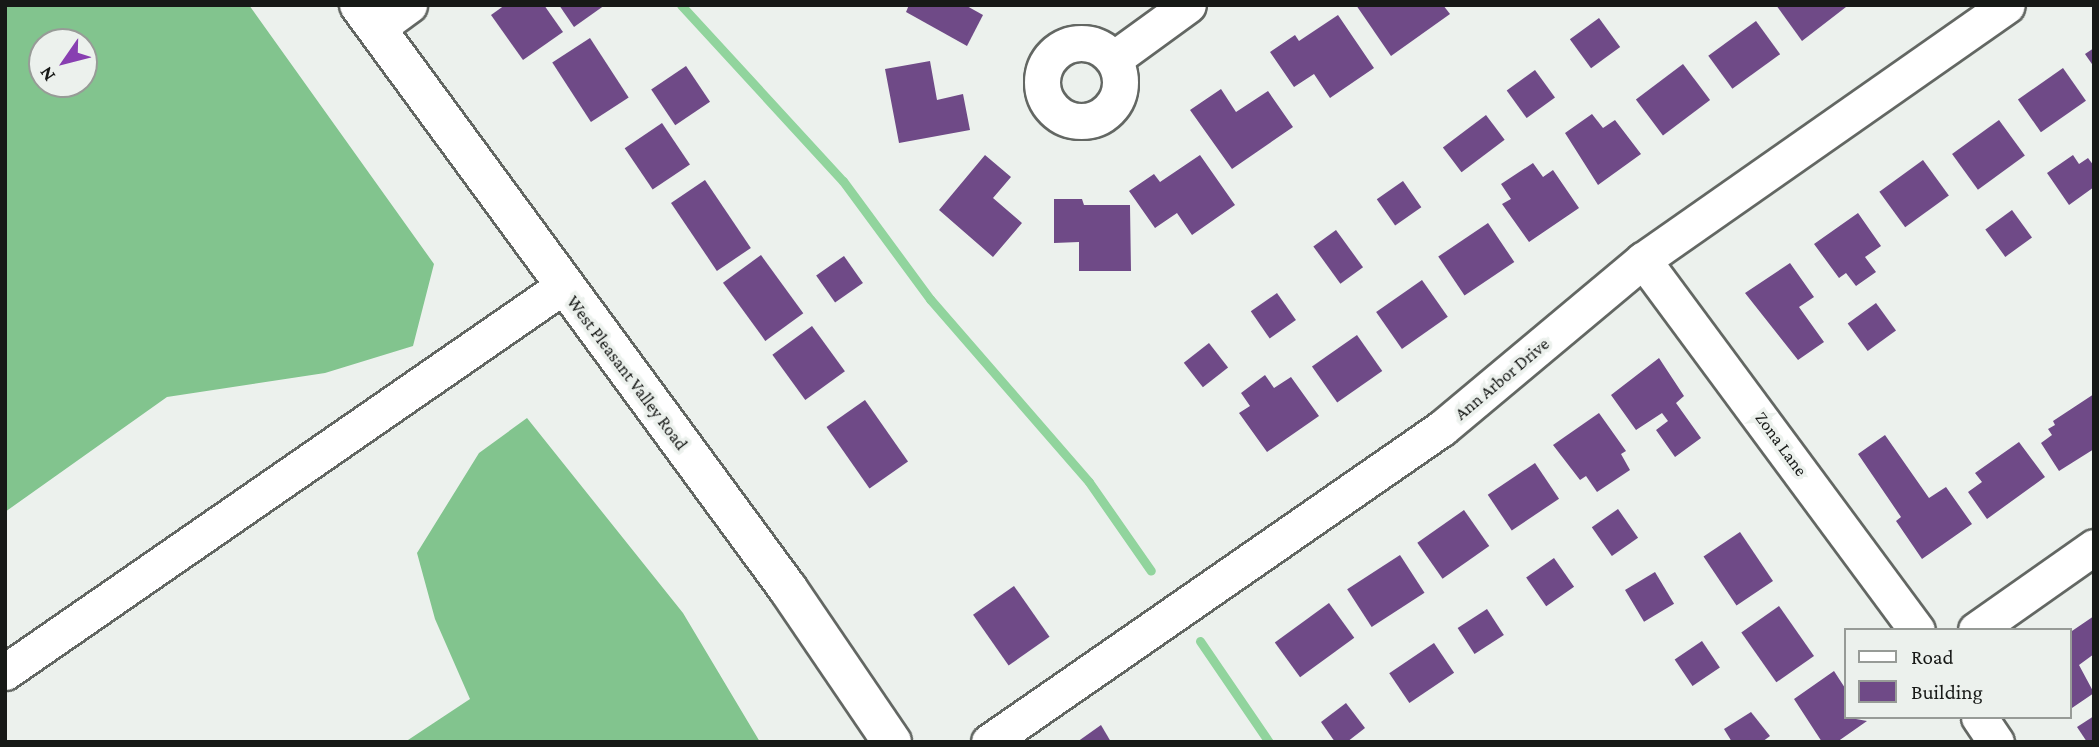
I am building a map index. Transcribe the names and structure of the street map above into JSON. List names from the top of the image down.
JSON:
{
  "streets": {
    "main road": ["West Pleasant Valley Road"],
    "street": ["Ann Arbor Drive", "Zona Lane"]
  },
  "crossings": [
    ["Ann Arbor Drive", "Zona Lane"]
  ],
  "legend": ["Road", "Building"],
  "north": "bottom left"
}
